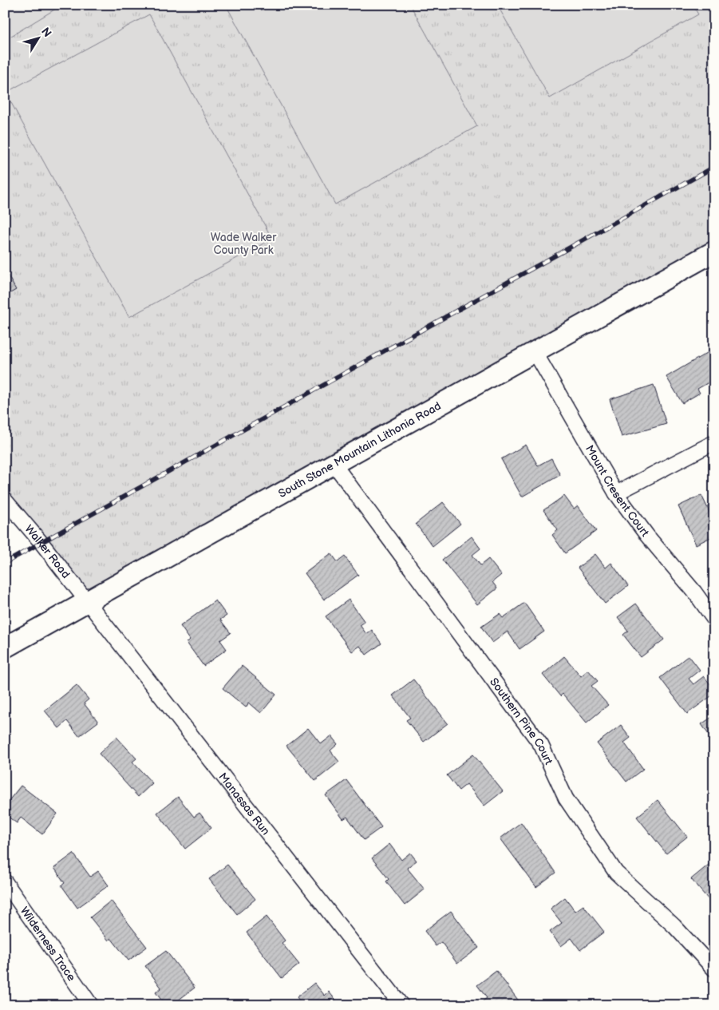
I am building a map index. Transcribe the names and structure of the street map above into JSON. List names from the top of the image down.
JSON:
{
  "streets": {
    "main road": ["South Stone Mountain Lithonia Road"],
    "street": [
      "Mount Cresent Court",
      "Walker Road",
      "Southern Pine Court",
      "Manassas Run",
      "Wilderness Trace"
    ]
  },
  "crossings": [
    ["South Stone Mountain Lithonia Road", "Mount Cresent Court"],
    ["South Stone Mountain Lithonia Road", "Walker Road"],
    ["South Stone Mountain Lithonia Road", "Southern Pine Court"],
    ["South Stone Mountain Lithonia Road", "Manassas Run"],
    ["Walker Road", "Manassas Run"]
  ],
  "parks": ["Wade Walker County Park"],
  "north": "top right"
}
